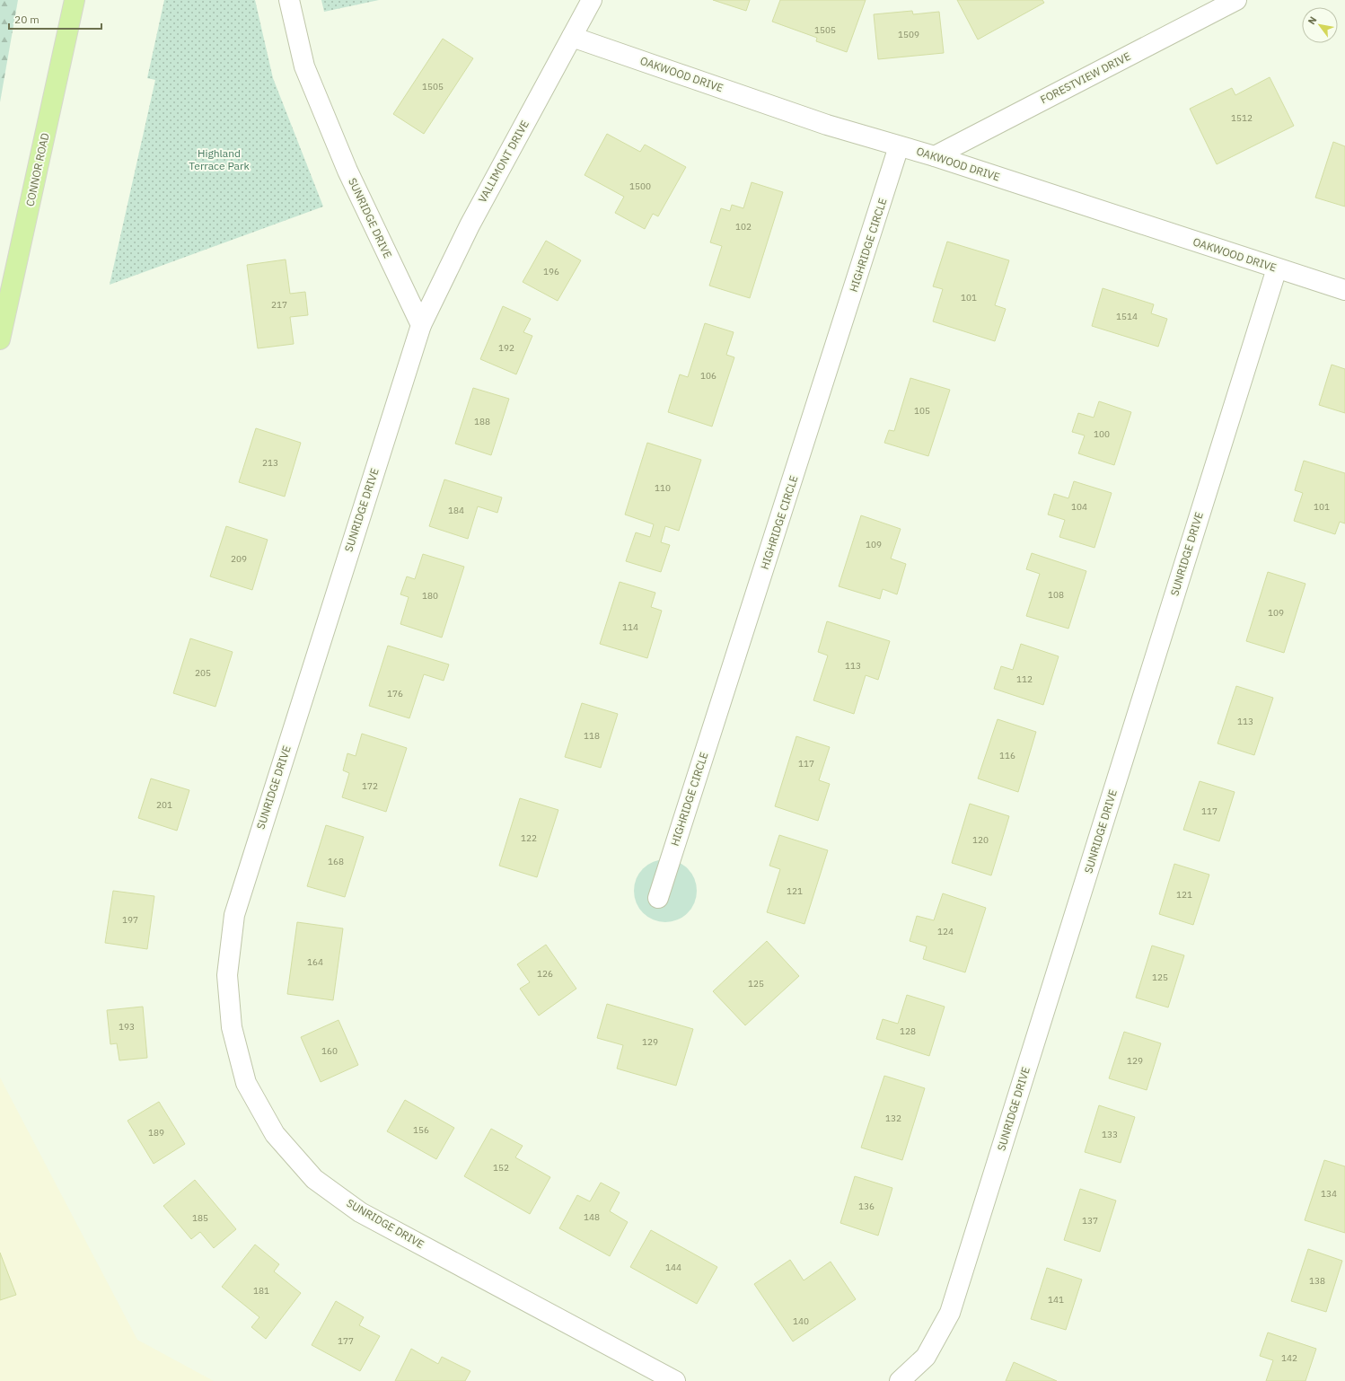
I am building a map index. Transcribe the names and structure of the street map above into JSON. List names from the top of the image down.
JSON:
{
  "streets": {
    "main road": ["CONNOR ROAD"],
    "street": [
      "OAKWOOD DRIVE",
      "FORESTVIEW DRIVE",
      "VALLIMONT DRIVE",
      "SUNRIDGE DRIVE",
      "HIGHRIDGE CIRCLE"
    ]
  },
  "crossings": [
    ["OAKWOOD DRIVE", "FORESTVIEW DRIVE"],
    ["OAKWOOD DRIVE", "VALLIMONT DRIVE"],
    ["OAKWOOD DRIVE", "SUNRIDGE DRIVE"],
    ["OAKWOOD DRIVE", "HIGHRIDGE CIRCLE"],
    ["VALLIMONT DRIVE", "SUNRIDGE DRIVE"]
  ],
  "parks": ["Highland Terrace Park"],
  "house_numbers": [
    "1505",
    "1509",
    "1505",
    "1512",
    "1500",
    "102",
    "196",
    "101",
    "217",
    "1514",
    "192",
    "106",
    "105",
    "188",
    "100",
    "213",
    "110",
    "104",
    "101",
    "184",
    "109",
    "209",
    "108",
    "180",
    "109",
    "114",
    "113",
    "205",
    "112",
    "176",
    "113",
    "118",
    "116",
    "117",
    "172",
    "201",
    "117",
    "122",
    "120",
    "168",
    "121",
    "121",
    "197",
    "124",
    "164",
    "126",
    "125",
    "125",
    "193",
    "128",
    "129",
    "160",
    "129",
    "132",
    "156",
    "189",
    "133",
    "152",
    "134",
    "136",
    "148",
    "185",
    "137",
    "144",
    "138",
    "181",
    "141",
    "140",
    "177",
    "142"
  ],
  "scale_bar": "20 m",
  "north": "top left"
}
